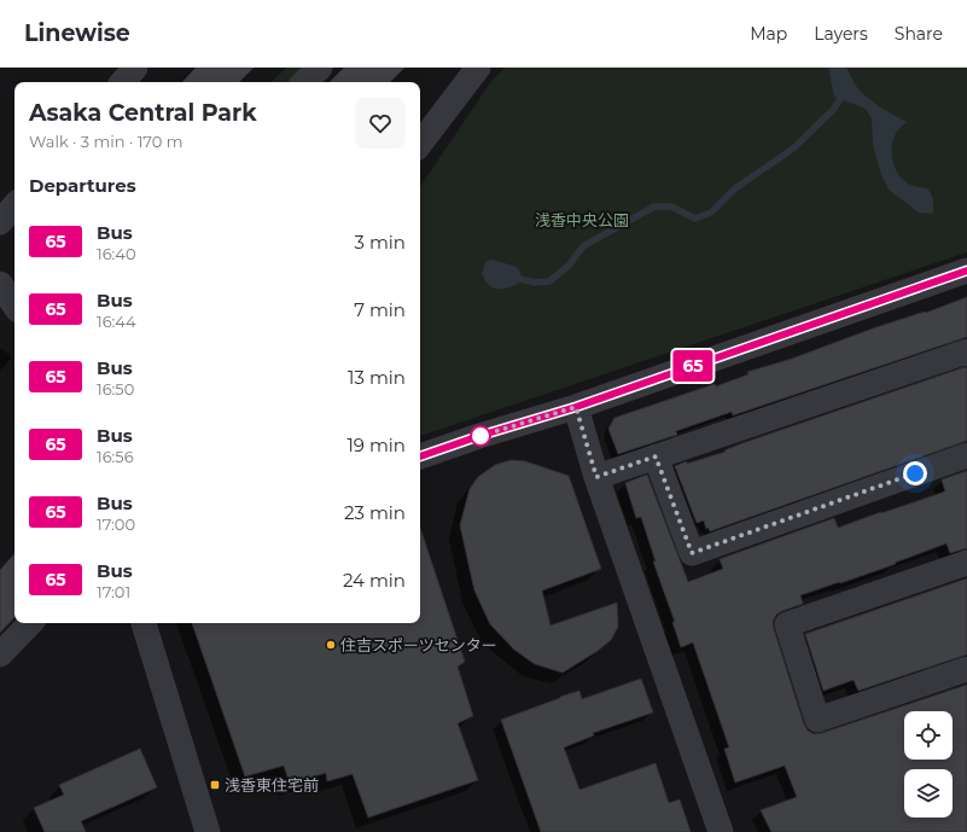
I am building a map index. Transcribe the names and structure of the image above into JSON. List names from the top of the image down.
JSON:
{
  "parks": ["浅香中央公園"],
  "places": {
    "other": ["住吉スポーツセンター"],
    "transit": ["浅香東住宅前"]
  },
  "lines": ["bus line 65"],
  "page": {
    "header": "Linewise",
    "nav": ["Map", "Layers", "Share"],
    "on_map": "65",
    "heading": [
      ["Asaka Central Park", "Walk · 3 min · 170 m"],
      "Departures"
    ],
    "list": [
      {
        "mark": "65",
        "name": "Bus",
        "note": "16:40",
        "value": "3 min"
      },
      {
        "mark": "65",
        "name": "Bus",
        "note": "16:44",
        "value": "7 min"
      },
      {
        "mark": "65",
        "name": "Bus",
        "note": "16:50",
        "value": "13 min"
      },
      {
        "mark": "65",
        "name": "Bus",
        "note": "16:56",
        "value": "19 min"
      },
      {
        "mark": "65",
        "name": "Bus",
        "note": "17:00",
        "value": "23 min"
      },
      {
        "mark": "65",
        "name": "Bus",
        "note": "17:01",
        "value": "24 min"
      }
    ]
  }
}
